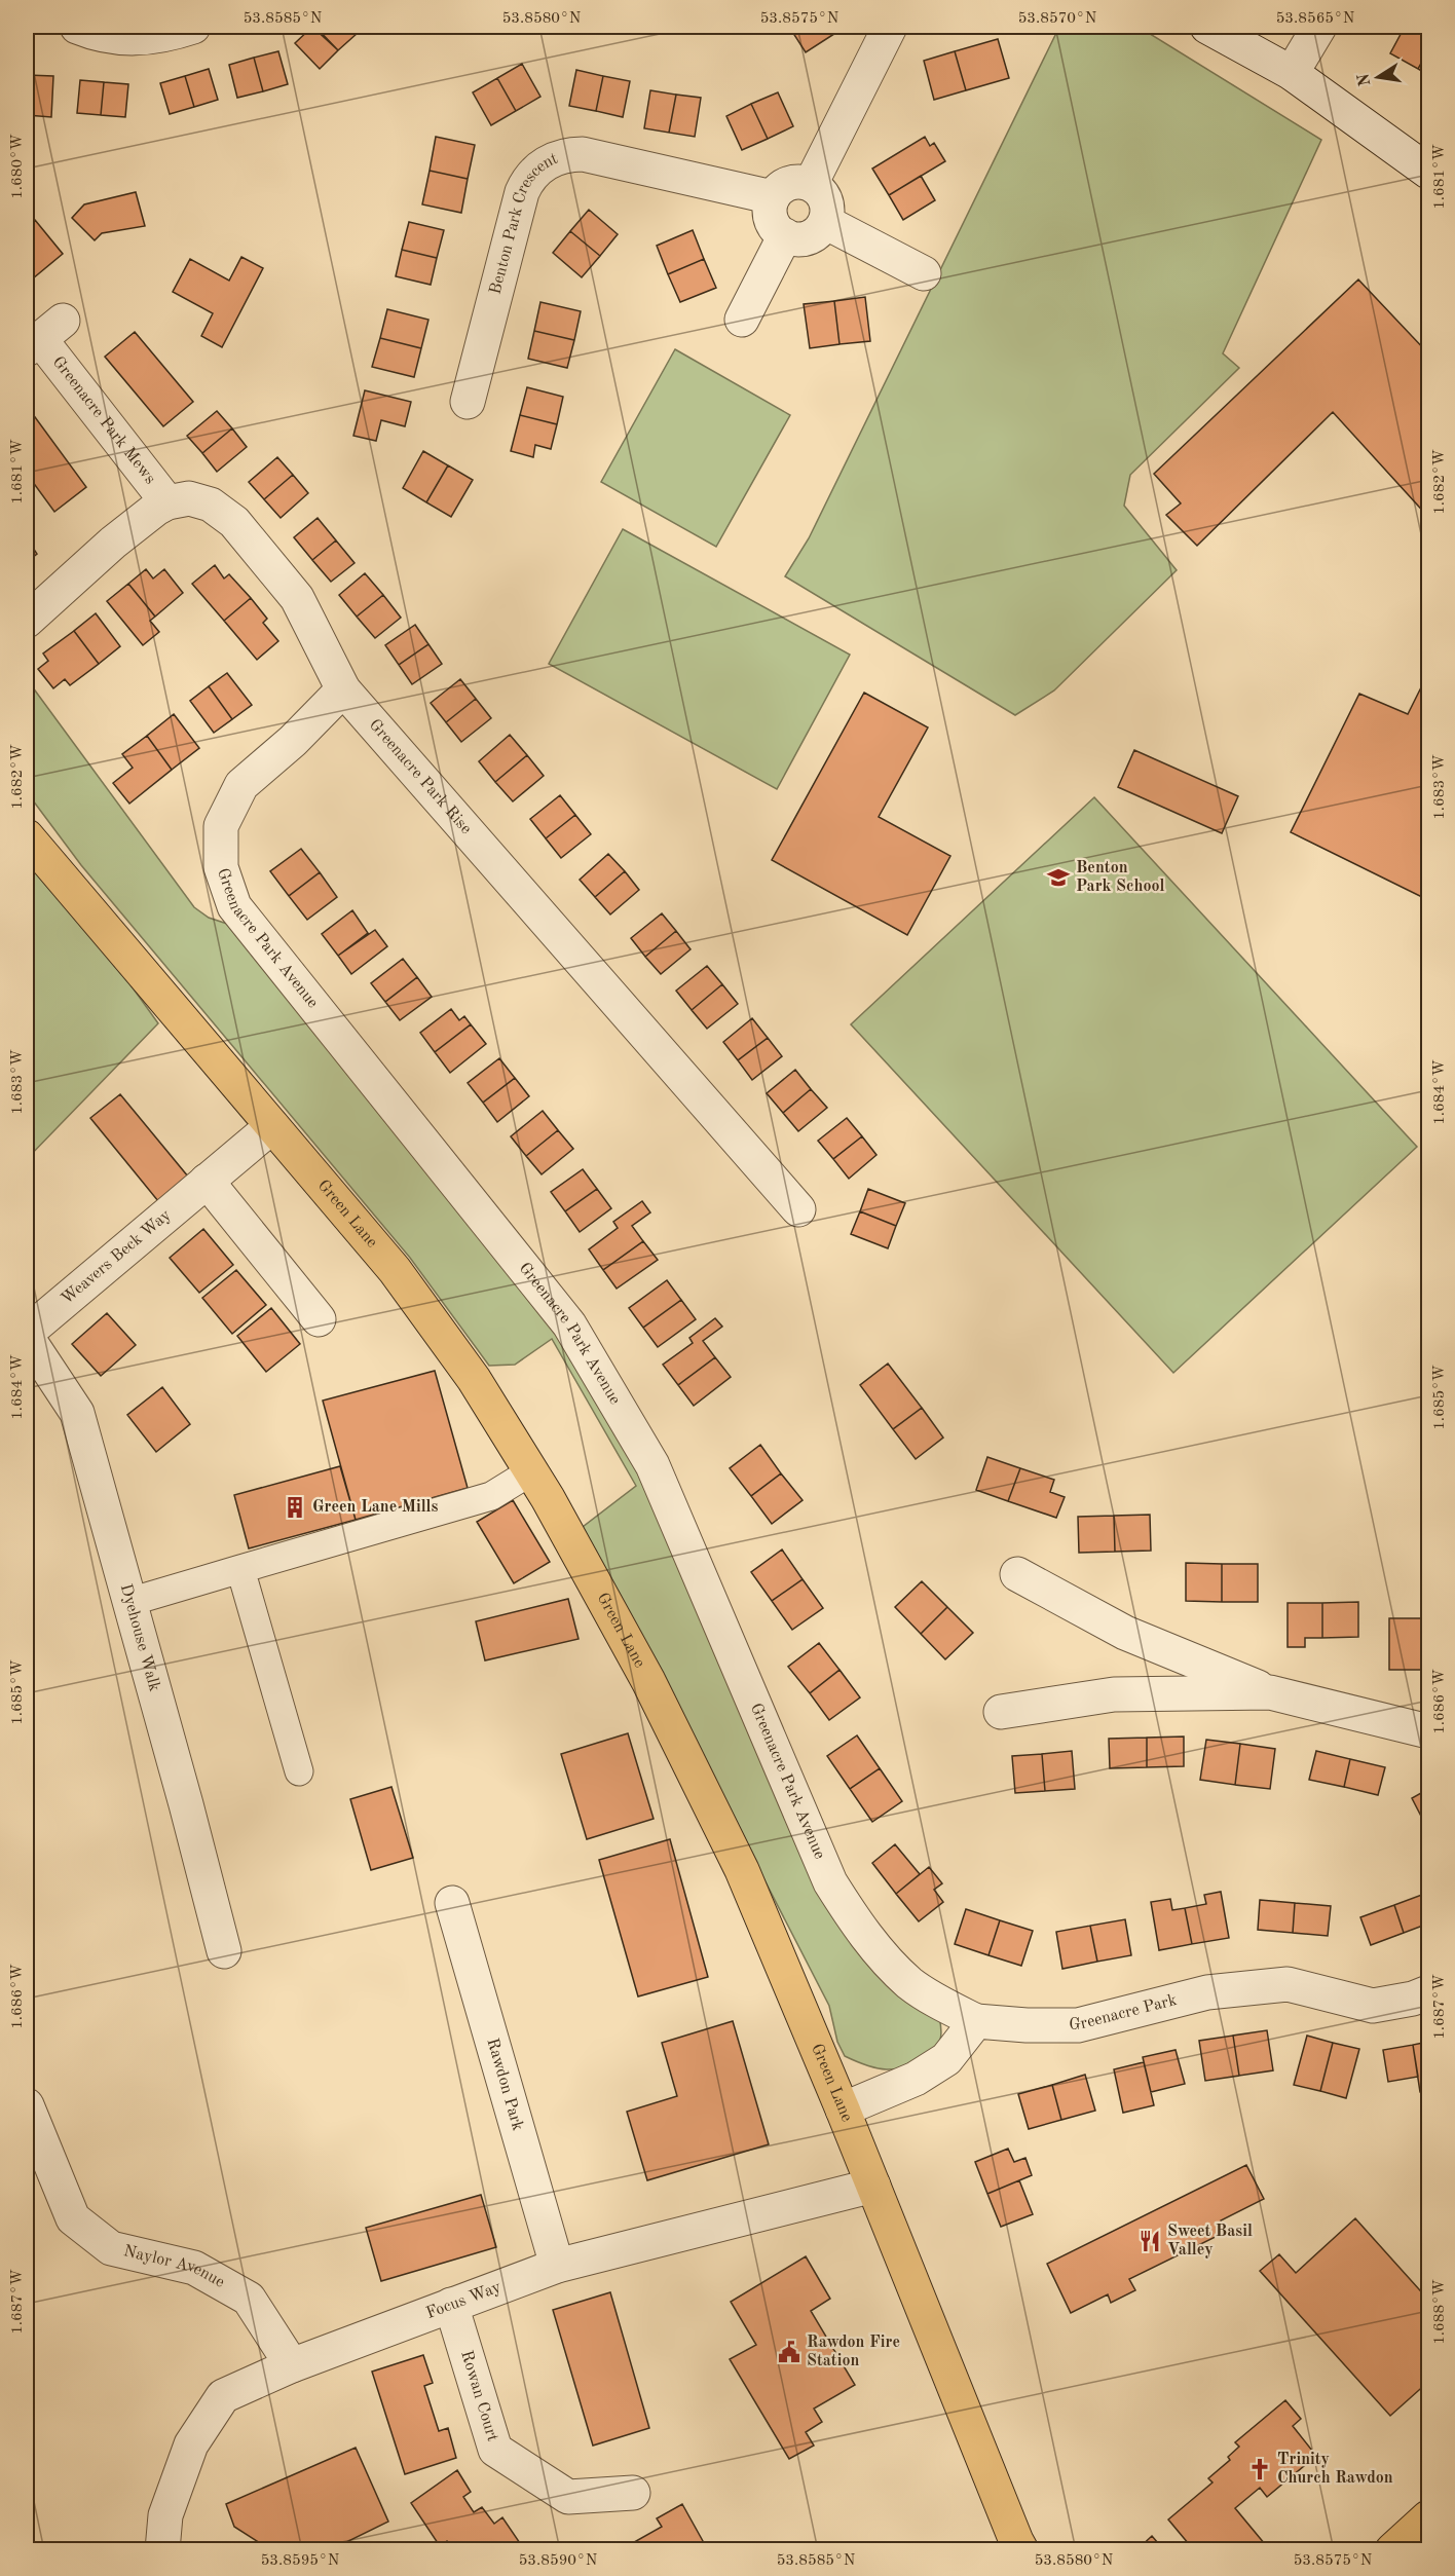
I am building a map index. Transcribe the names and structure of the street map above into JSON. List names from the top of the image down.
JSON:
{
  "streets": {
    "main road": ["Green Lane"],
    "street": [
      "Benton Park Crescent",
      "Greenacre Park Mews",
      "Greenacre Park Rise",
      "Greenacre Park Avenue",
      "Weavers Beck Way",
      "Dyehouse Walk",
      "Greenacre Park",
      "Rawdon Park",
      "Naylor Avenue",
      "Focus Way",
      "Rowan Court"
    ]
  },
  "crossings": [
    ["Greenacre Park Mews", "Greenacre Park Rise"],
    ["Greenacre Park Rise", "Greenacre Park Avenue"],
    ["Greenacre Park Avenue", "Greenacre Park"],
    ["Green Lane", "Weavers Beck Way"],
    ["Green Lane", "Focus Way"],
    ["Weavers Beck Way", "Dyehouse Walk"],
    ["Rawdon Park", "Focus Way"],
    ["Naylor Avenue", "Focus Way"],
    ["Focus Way", "Rowan Court"]
  ],
  "places": {
    "school or university": ["Benton Park School"],
    "building": ["Green Lane Mills"],
    "restaurant": ["Sweet Basil Valley"],
    "public building": ["Rawdon Fire Station"],
    "church": ["Trinity Church Rawdon"]
  },
  "north": "left",
  "coordinates": [
    "53.8585°N",
    "53.8580°N",
    "53.8575°N",
    "53.8570°N",
    "53.8565°N",
    "1.680°W",
    "1.681°W",
    "1.682°W",
    "1.683°W",
    "1.684°W",
    "1.685°W",
    "1.686°W",
    "1.687°W",
    "1.688°W",
    "53.8595°N",
    "53.8590°N"
  ]
}
